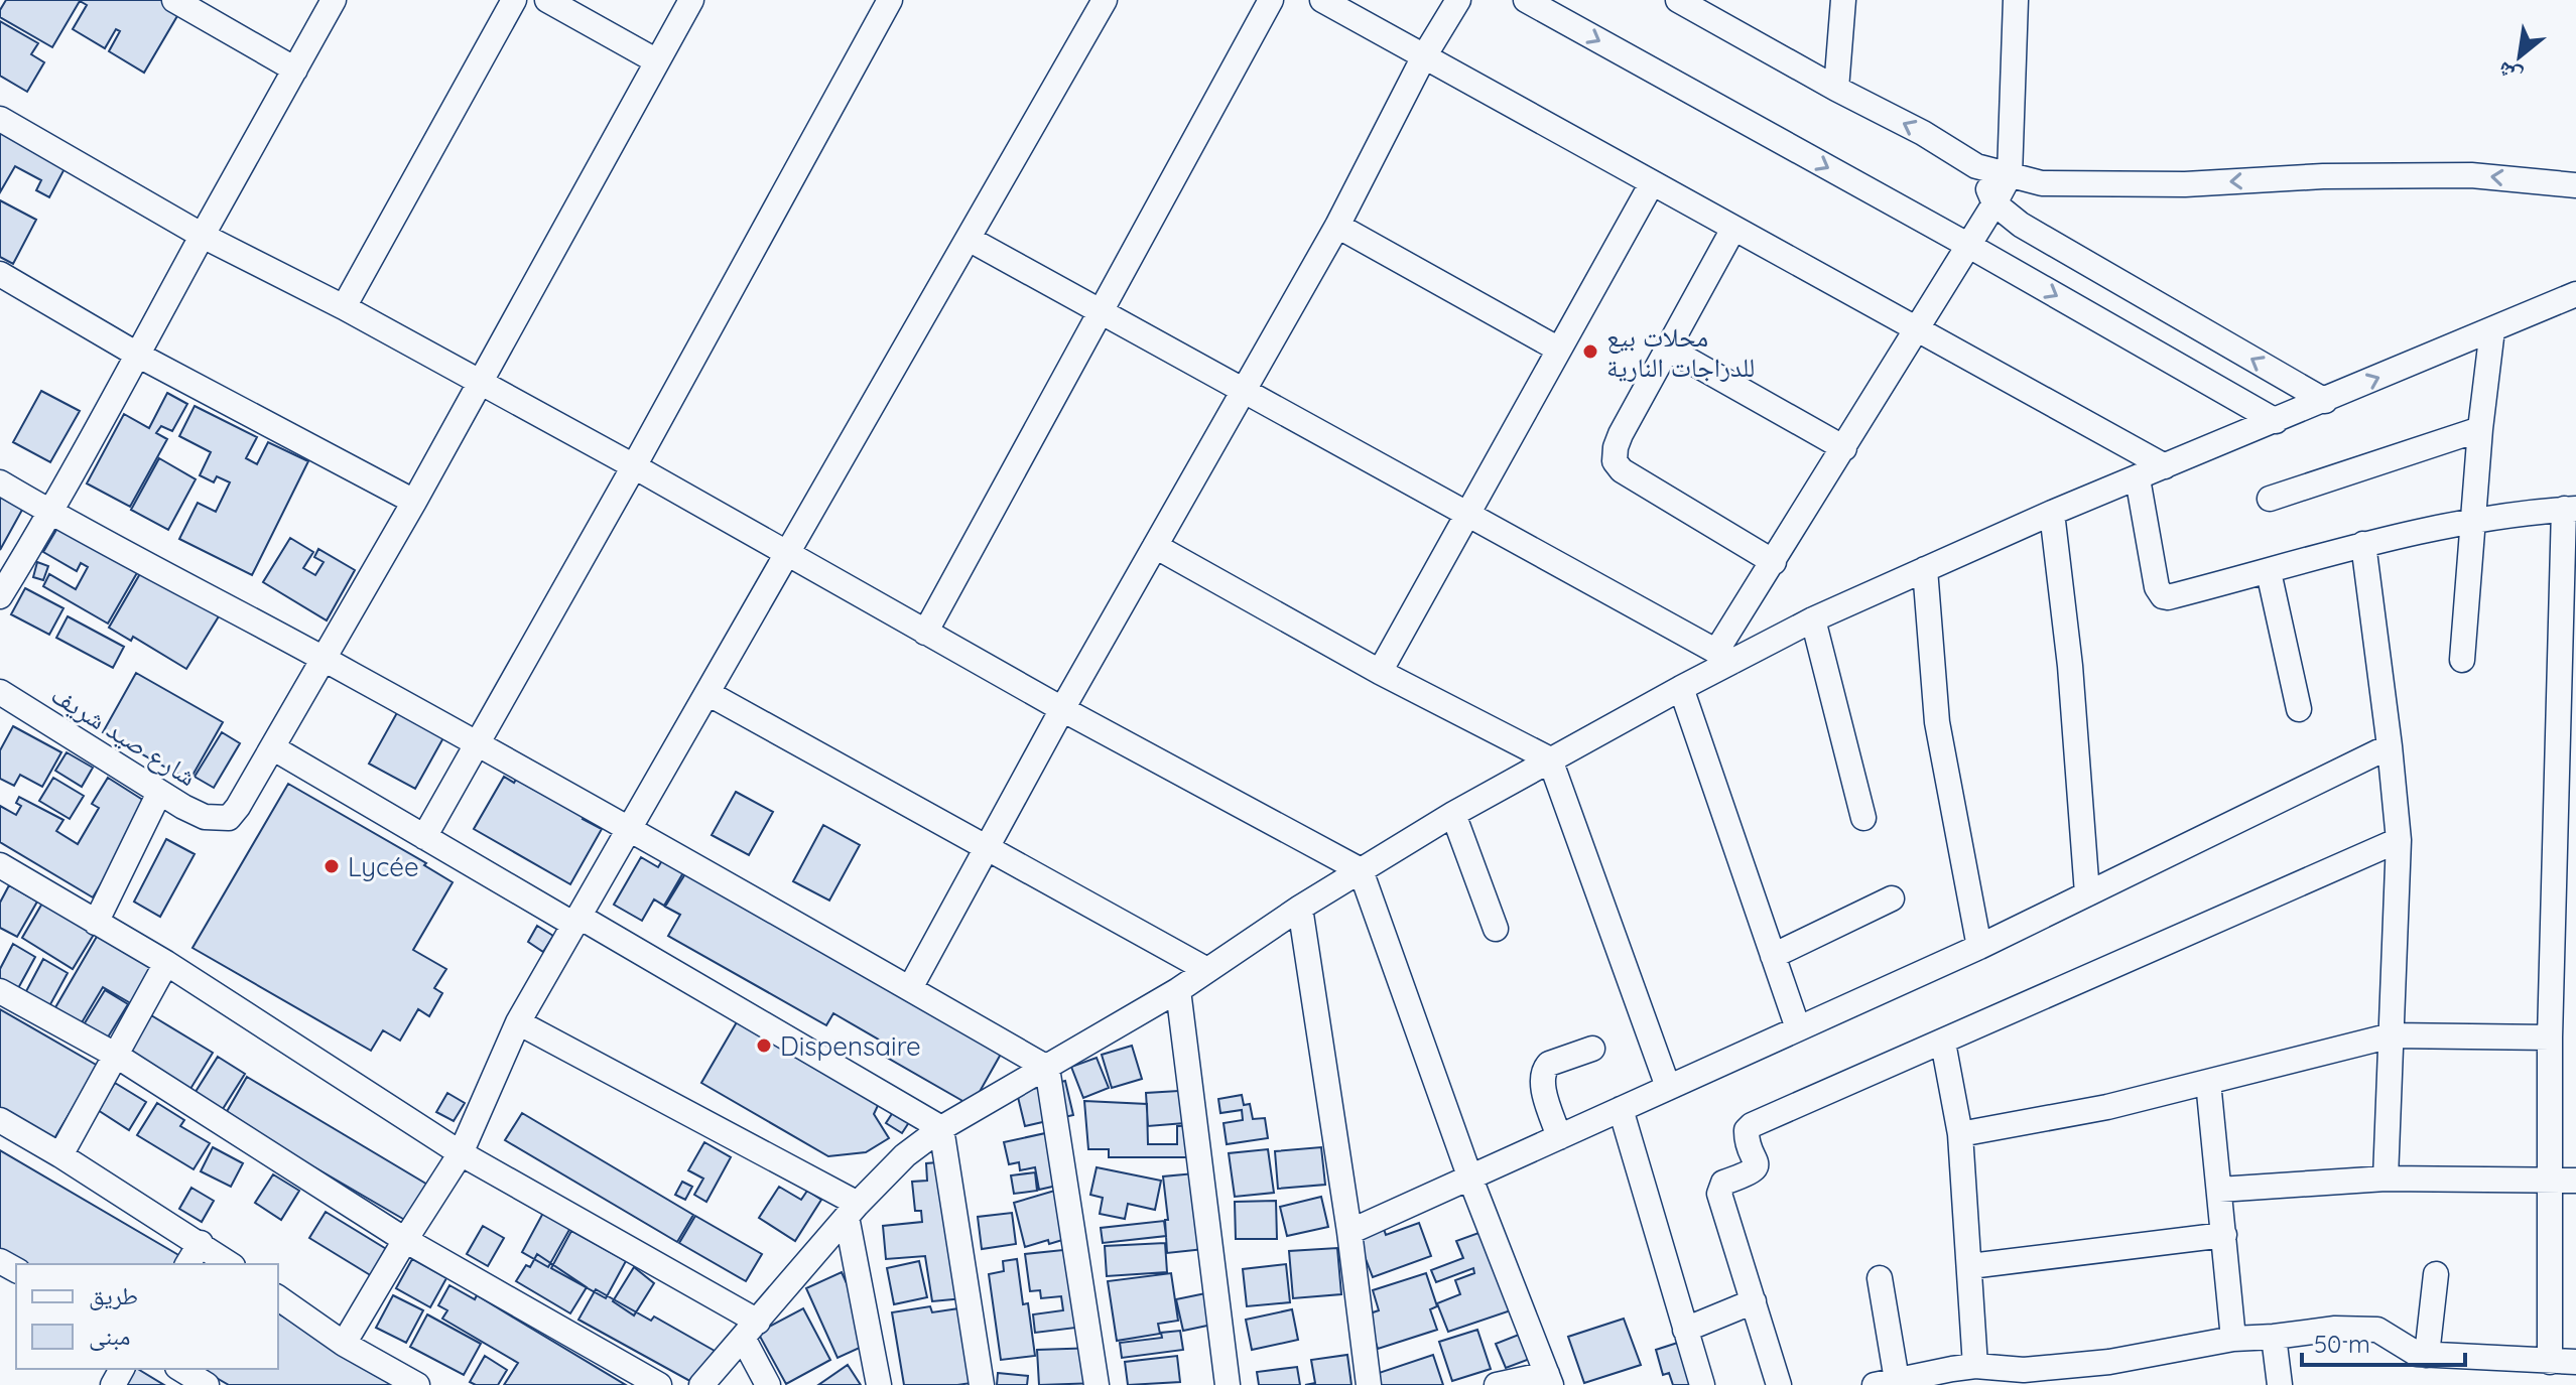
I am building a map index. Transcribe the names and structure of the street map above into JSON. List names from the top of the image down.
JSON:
{
  "streets": {
    "street": ["شارع صيد شريف"]
  },
  "places": ["محلات بيع للدراجات النارية", "Lycée", "Dispensaire"],
  "legend": ["طريق", "مبنى"],
  "scale_bar": "50 m",
  "north": "bottom left"
}
